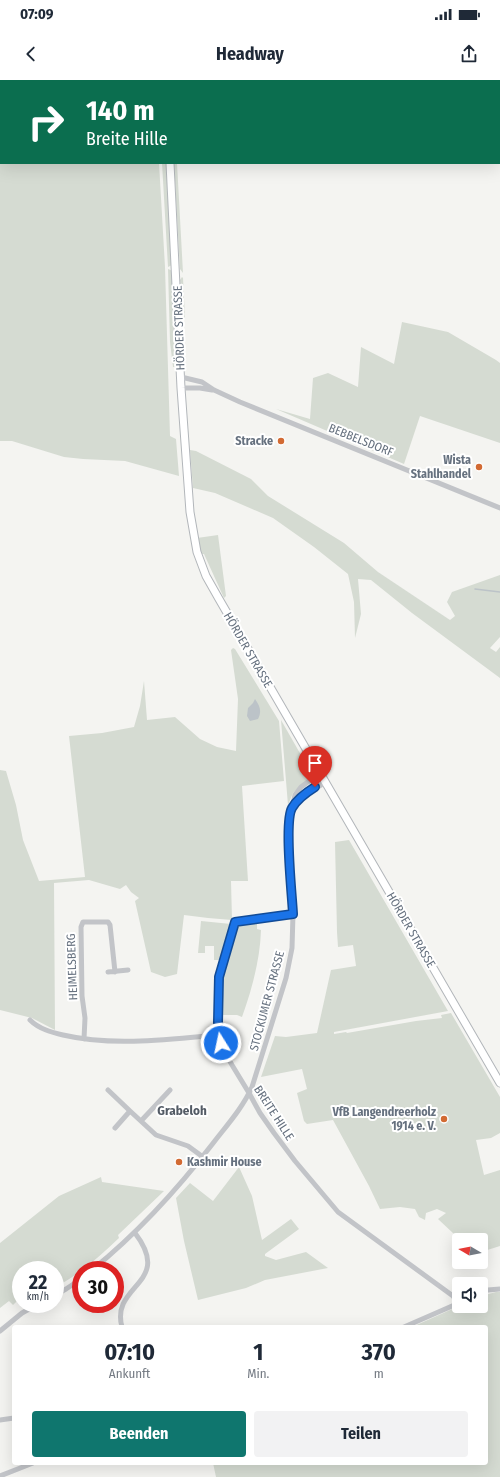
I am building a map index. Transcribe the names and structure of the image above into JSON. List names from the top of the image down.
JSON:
{
  "streets": {
    "main road": ["HÖRDER STRASSE"],
    "street": [
      "BEBBELSDORF",
      "HEIMELSBERG",
      "STOCKUMER STRASSE",
      "BREITE HILLE"
    ]
  },
  "crossings": [
    ["HÖRDER STRASSE", "BEBBELSDORF"],
    ["HÖRDER STRASSE", "STOCKUMER STRASSE"],
    ["STOCKUMER STRASSE", "BREITE HILLE"]
  ],
  "districts": ["Grabeloh"],
  "places": [
    "Stracke",
    "Wista Stahlhandel",
    "VfB Langendreerholz 1914 e. V.",
    "Kashmir House"
  ],
  "north": "left",
  "page": {
    "status": "07:09",
    "header": "Headway",
    "turn": ["140 m", "Breite Hille"],
    "speed": "22 km/h",
    "limit": "30",
    "eta": [
      "07:10",
      "Ankunft",
      "1",
      "Min.",
      "370",
      "m"
    ],
    "buttons": ["Beenden", "Teilen"]
  }
}
